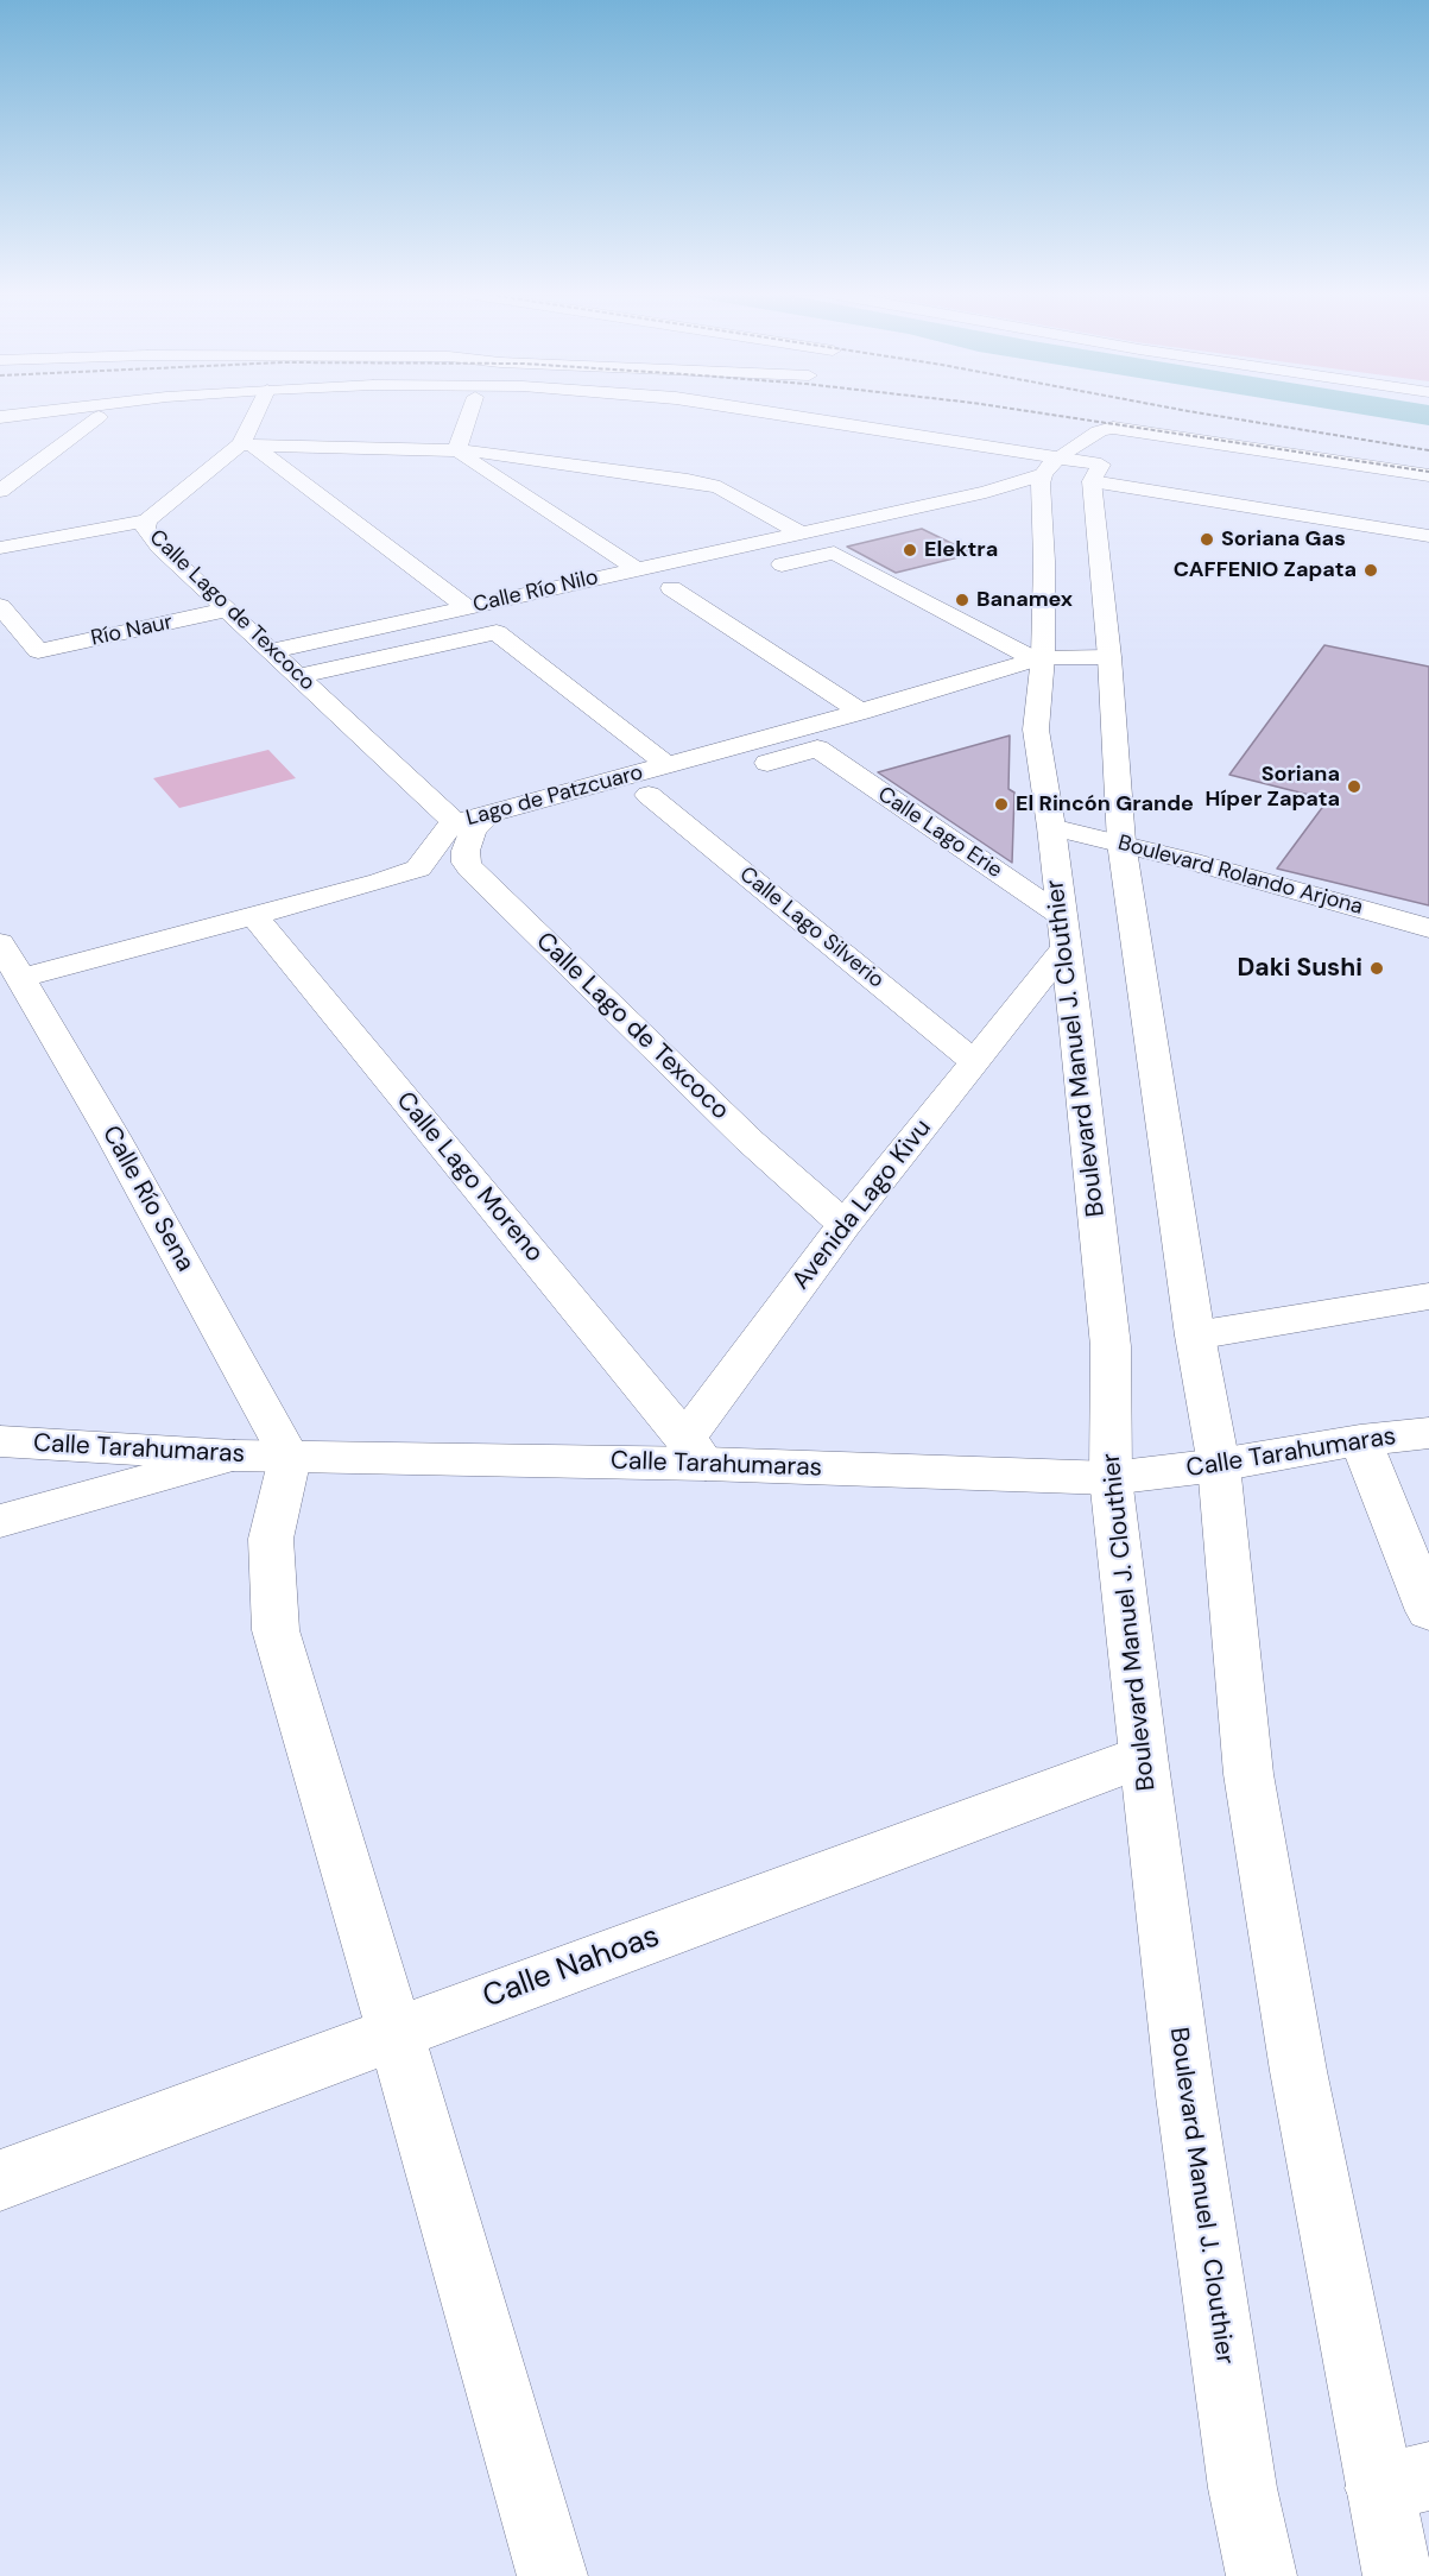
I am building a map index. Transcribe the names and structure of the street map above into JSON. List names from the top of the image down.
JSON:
{
  "streets": {
    "street": [
      "Calle Río Nilo",
      "Calle Lago de Texcoco",
      "Río Naur",
      "Lago de Patzcuaro",
      "Calle Lago Erie",
      "Boulevard Rolando Arjona",
      "Calle Lago Silverio",
      "Boulevard Manuel J. Clouthier",
      "Calle Lago Moreno",
      "Calle Río Sena",
      "Avenida Lago Kivu",
      "Calle Tarahumaras",
      "Calle Nahoas"
    ]
  },
  "crossings": [
    ["Calle Río Nilo", "Calle Lago de Texcoco"],
    ["Calle Río Nilo", "Lago de Patzcuaro"],
    ["Calle Río Nilo", "Boulevard Manuel J. Clouthier"],
    ["Calle Lago de Texcoco", "Río Naur"],
    ["Calle Lago de Texcoco", "Lago de Patzcuaro"],
    ["Calle Lago de Texcoco", "Avenida Lago Kivu"],
    ["Lago de Patzcuaro", "Calle Lago Erie"],
    ["Lago de Patzcuaro", "Calle Lago Silverio"],
    ["Lago de Patzcuaro", "Boulevard Manuel J. Clouthier"],
    ["Calle Lago Erie", "Boulevard Manuel J. Clouthier"],
    ["Calle Lago Erie", "Avenida Lago Kivu"],
    ["Boulevard Rolando Arjona", "Boulevard Manuel J. Clouthier"],
    ["Calle Lago Silverio", "Avenida Lago Kivu"],
    ["Boulevard Manuel J. Clouthier", "Avenida Lago Kivu"],
    ["Boulevard Manuel J. Clouthier", "Calle Tarahumaras"],
    ["Boulevard Manuel J. Clouthier", "Calle Nahoas"],
    ["Calle Lago Moreno", "Avenida Lago Kivu"],
    ["Calle Lago Moreno", "Calle Tarahumaras"],
    ["Calle Río Sena", "Calle Tarahumaras"],
    ["Avenida Lago Kivu", "Calle Tarahumaras"]
  ],
  "places": [
    "Soriana Gas",
    "Elektra",
    "CAFFENIO Zapata",
    "Banamex",
    "Soriana Híper Zapata",
    "El Rincón Grande",
    "Daki Sushi"
  ]
}
